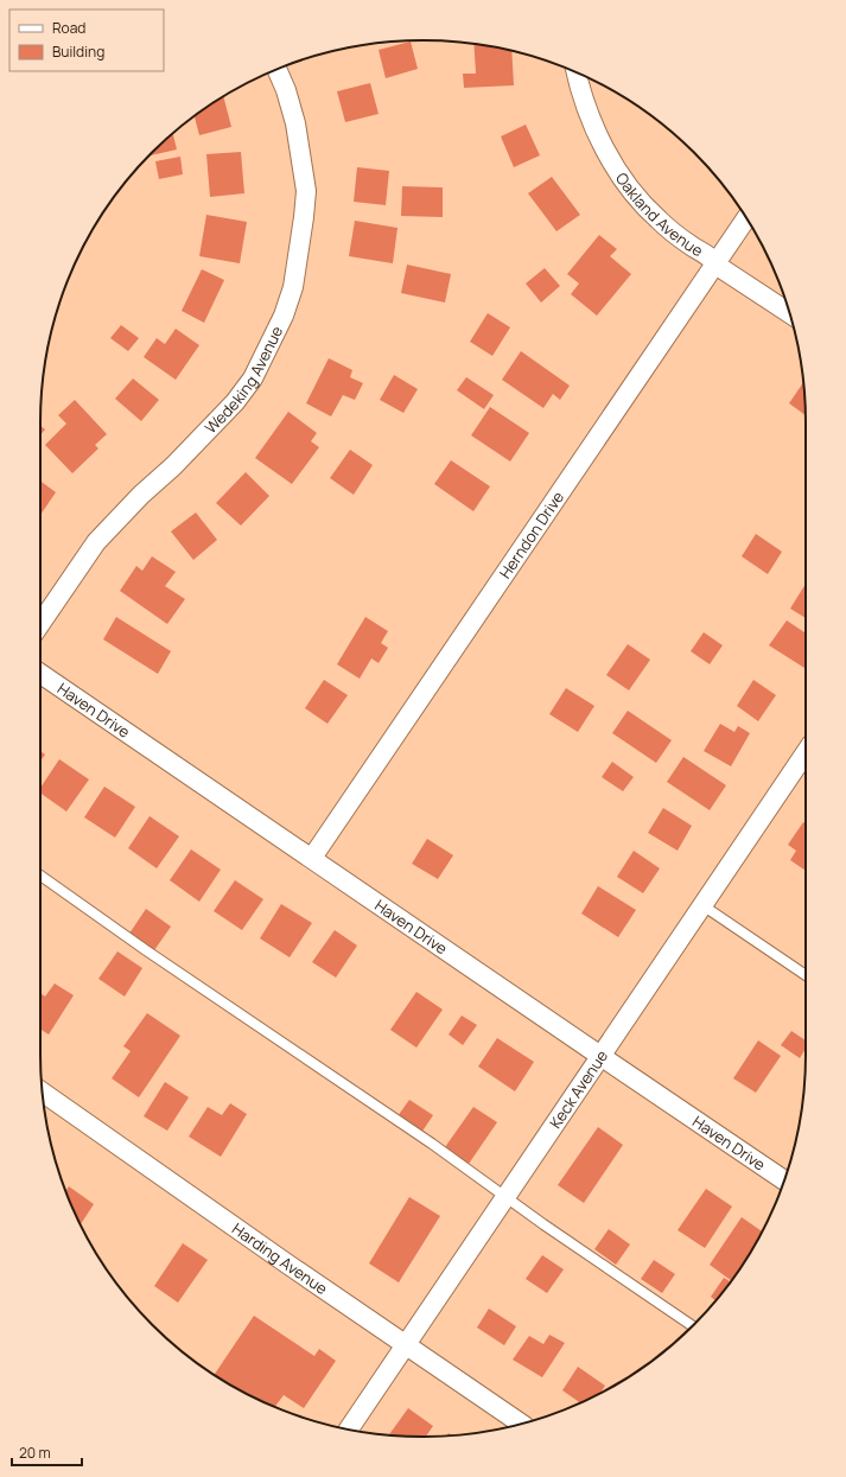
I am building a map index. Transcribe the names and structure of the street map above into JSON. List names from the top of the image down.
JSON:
{
  "streets": {
    "street": [
      "Oakland Avenue",
      "Wedeking Avenue",
      "Herndon Drive",
      "Haven Drive",
      "Keck Avenue",
      "Harding Avenue"
    ]
  },
  "crossings": [
    ["Oakland Avenue", "Herndon Drive"],
    ["Herndon Drive", "Haven Drive"],
    ["Haven Drive", "Keck Avenue"],
    ["Keck Avenue", "Harding Avenue"]
  ],
  "legend": ["Road", "Building"],
  "scale_bar": "20 m"
}
